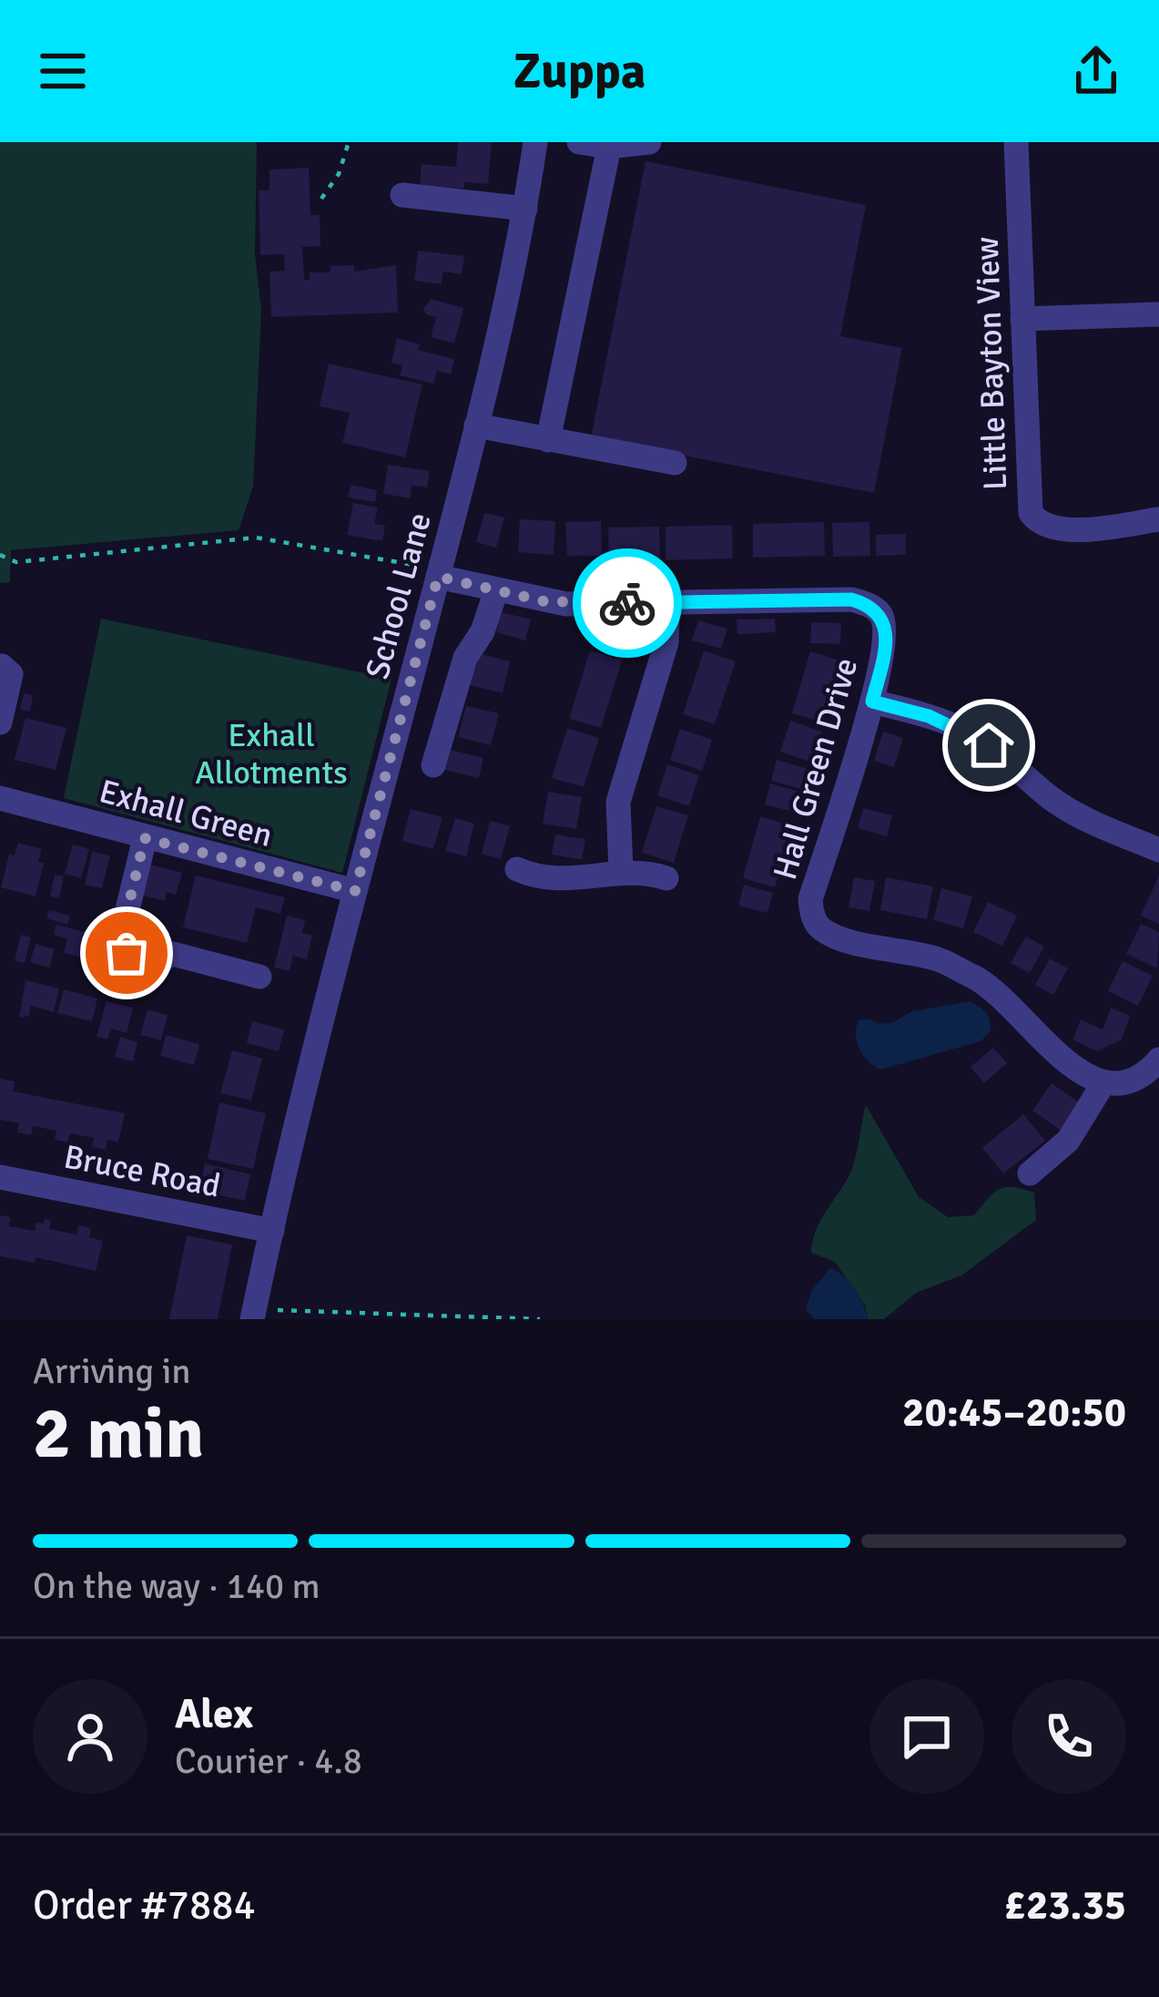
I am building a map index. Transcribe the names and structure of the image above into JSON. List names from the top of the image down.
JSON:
{
  "streets": {
    "street": [
      "Little Bayton View",
      "School Lane",
      "Hall Green Drive",
      "Exhall Green",
      "Bruce Road"
    ]
  },
  "crossings": [
    ["School Lane", "Hall Green Drive"],
    ["School Lane", "Exhall Green"],
    ["School Lane", "Bruce Road"]
  ],
  "parks": ["Exhall Allotments"],
  "page": {
    "header": "Zuppa",
    "heading": ["2 min", "Arriving in", "20:45–20:50"],
    "panel": [
      "Alex",
      "Courier · 4.8",
      "Order #7884",
      "£23.35"
    ],
    "bar": "On the way · 140 m"
  }
}
